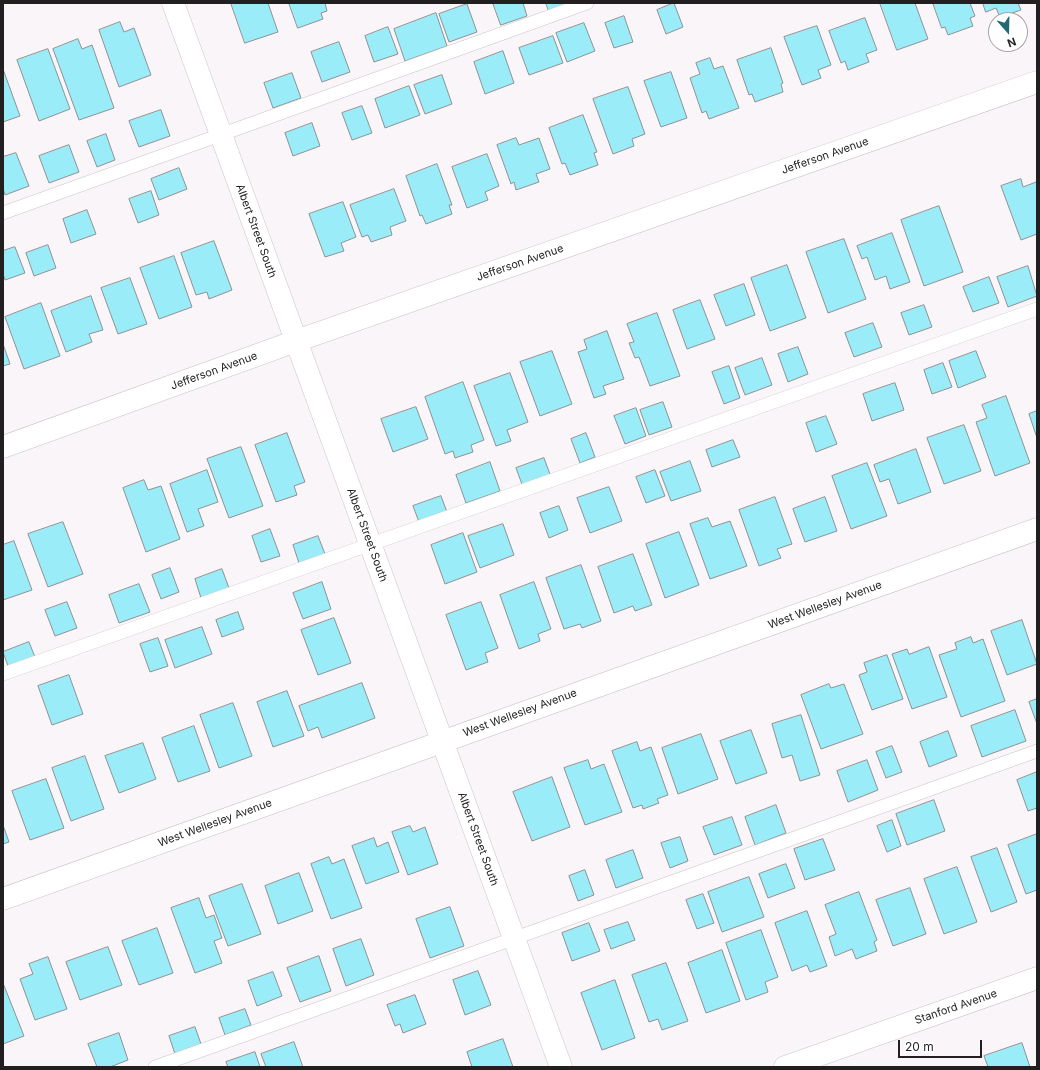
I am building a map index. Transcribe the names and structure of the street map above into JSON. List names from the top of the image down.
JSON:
{
  "streets": {
    "street": [
      "Jefferson Avenue",
      "Albert Street South",
      "West Wellesley Avenue",
      "Stanford Avenue"
    ]
  },
  "crossings": [
    ["Jefferson Avenue", "Albert Street South"],
    ["Albert Street South", "West Wellesley Avenue"]
  ],
  "scale_bar": "20 m",
  "north": "bottom"
}
